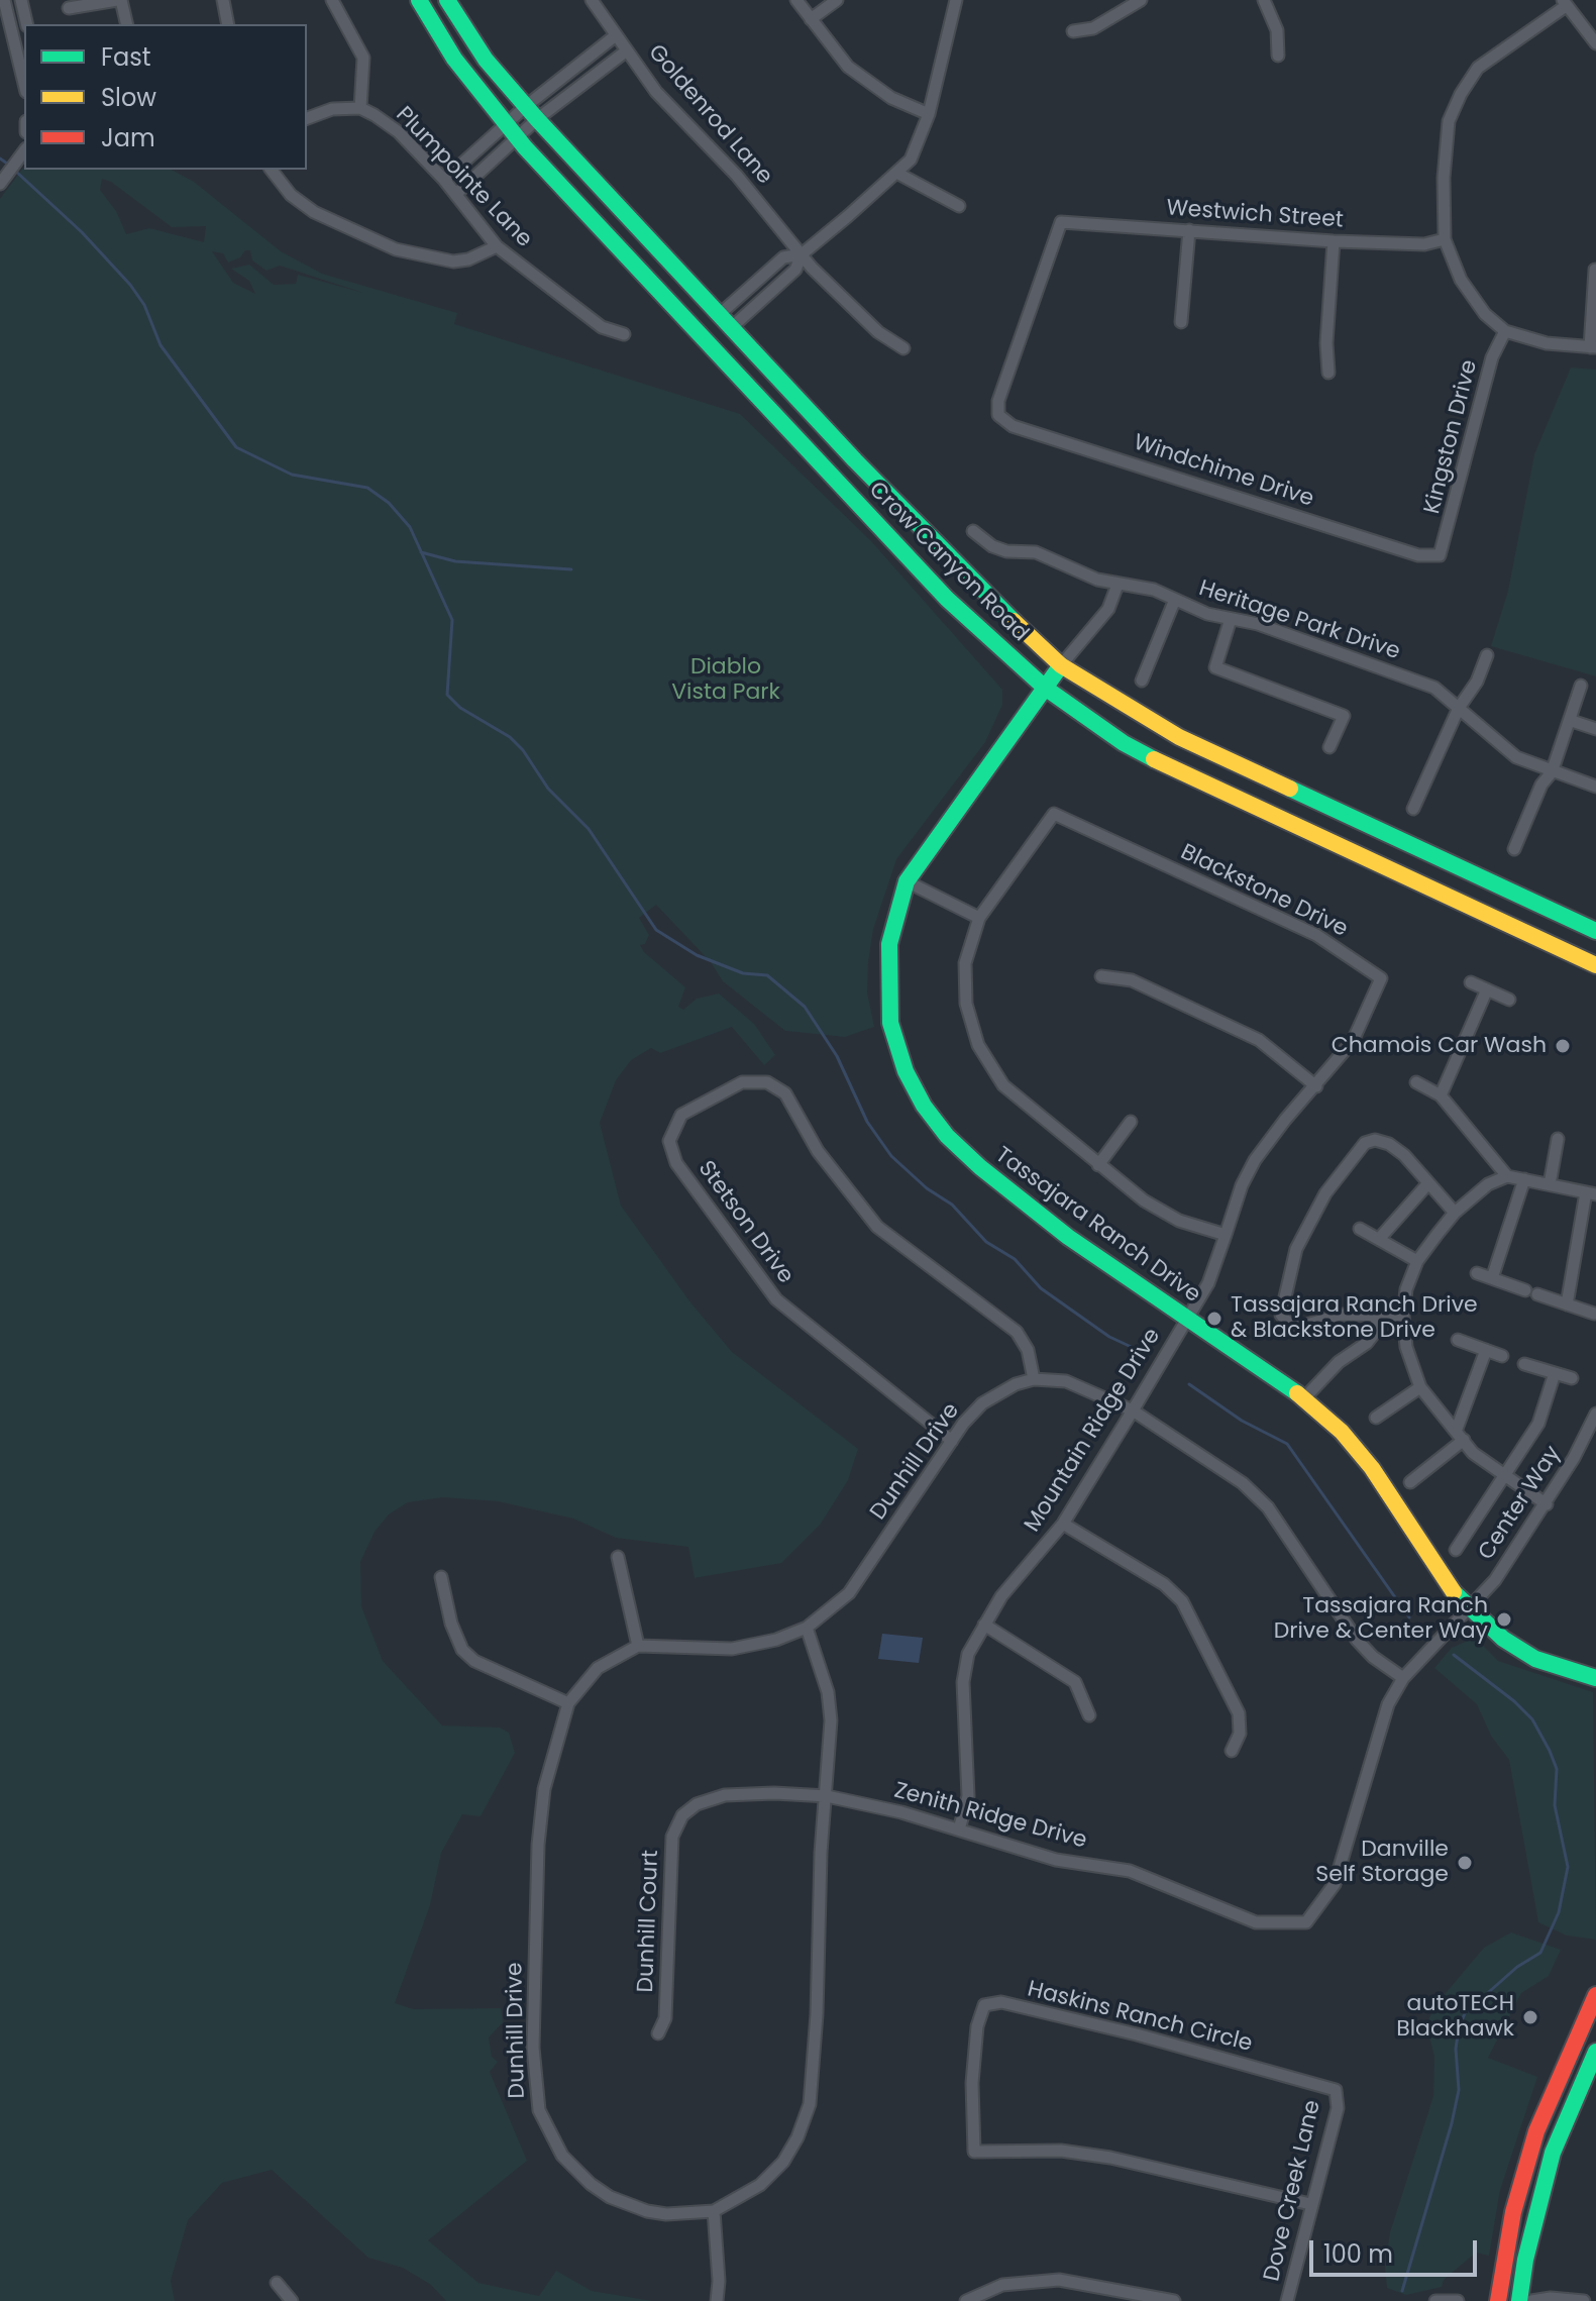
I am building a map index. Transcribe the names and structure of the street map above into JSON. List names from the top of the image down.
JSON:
{
  "streets": {
    "main road": ["Crow Canyon Road", "Tassajara Ranch Drive"],
    "street": [
      "Goldenrod Lane",
      "Plumpointe Lane",
      "Westwich Street",
      "Kingston Drive",
      "Windchime Drive",
      "Heritage Park Drive",
      "Blackstone Drive",
      "Stetson Drive",
      "Mountain Ridge Drive",
      "Dunhill Drive",
      "Center Way",
      "Zenith Ridge Drive",
      "Dunhill Court",
      "Haskins Ranch Circle",
      "Dove Creek Lane"
    ]
  },
  "crossings": [
    ["Westwich Street", "Windchime Drive"],
    ["Kingston Drive", "Windchime Drive"],
    ["Crow Canyon Road", "Tassajara Ranch Drive"],
    ["Blackstone Drive", "Tassajara Ranch Drive"],
    ["Blackstone Drive", "Mountain Ridge Drive"],
    ["Stetson Drive", "Dunhill Drive"],
    ["Tassajara Ranch Drive", "Mountain Ridge Drive"],
    ["Tassajara Ranch Drive", "Center Way"],
    ["Tassajara Ranch Drive", "Zenith Ridge Drive"],
    ["Mountain Ridge Drive", "Zenith Ridge Drive"],
    ["Dunhill Drive", "Zenith Ridge Drive"],
    ["Dunhill Drive", "Dunhill Court"],
    ["Center Way", "Zenith Ridge Drive"],
    ["Zenith Ridge Drive", "Dunhill Court"],
    ["Haskins Ranch Circle", "Dove Creek Lane"]
  ],
  "parks": ["Diablo Vista Park"],
  "places": [
    "Chamois Car Wash",
    "Tassajara Ranch Drive & Blackstone Drive",
    "Tassajara Ranch Drive & Center Way",
    "Danville Self Storage",
    "autoTECH Blackhawk"
  ],
  "legend": ["Fast", "Slow", "Jam"],
  "scale_bar": "100 m"
}
